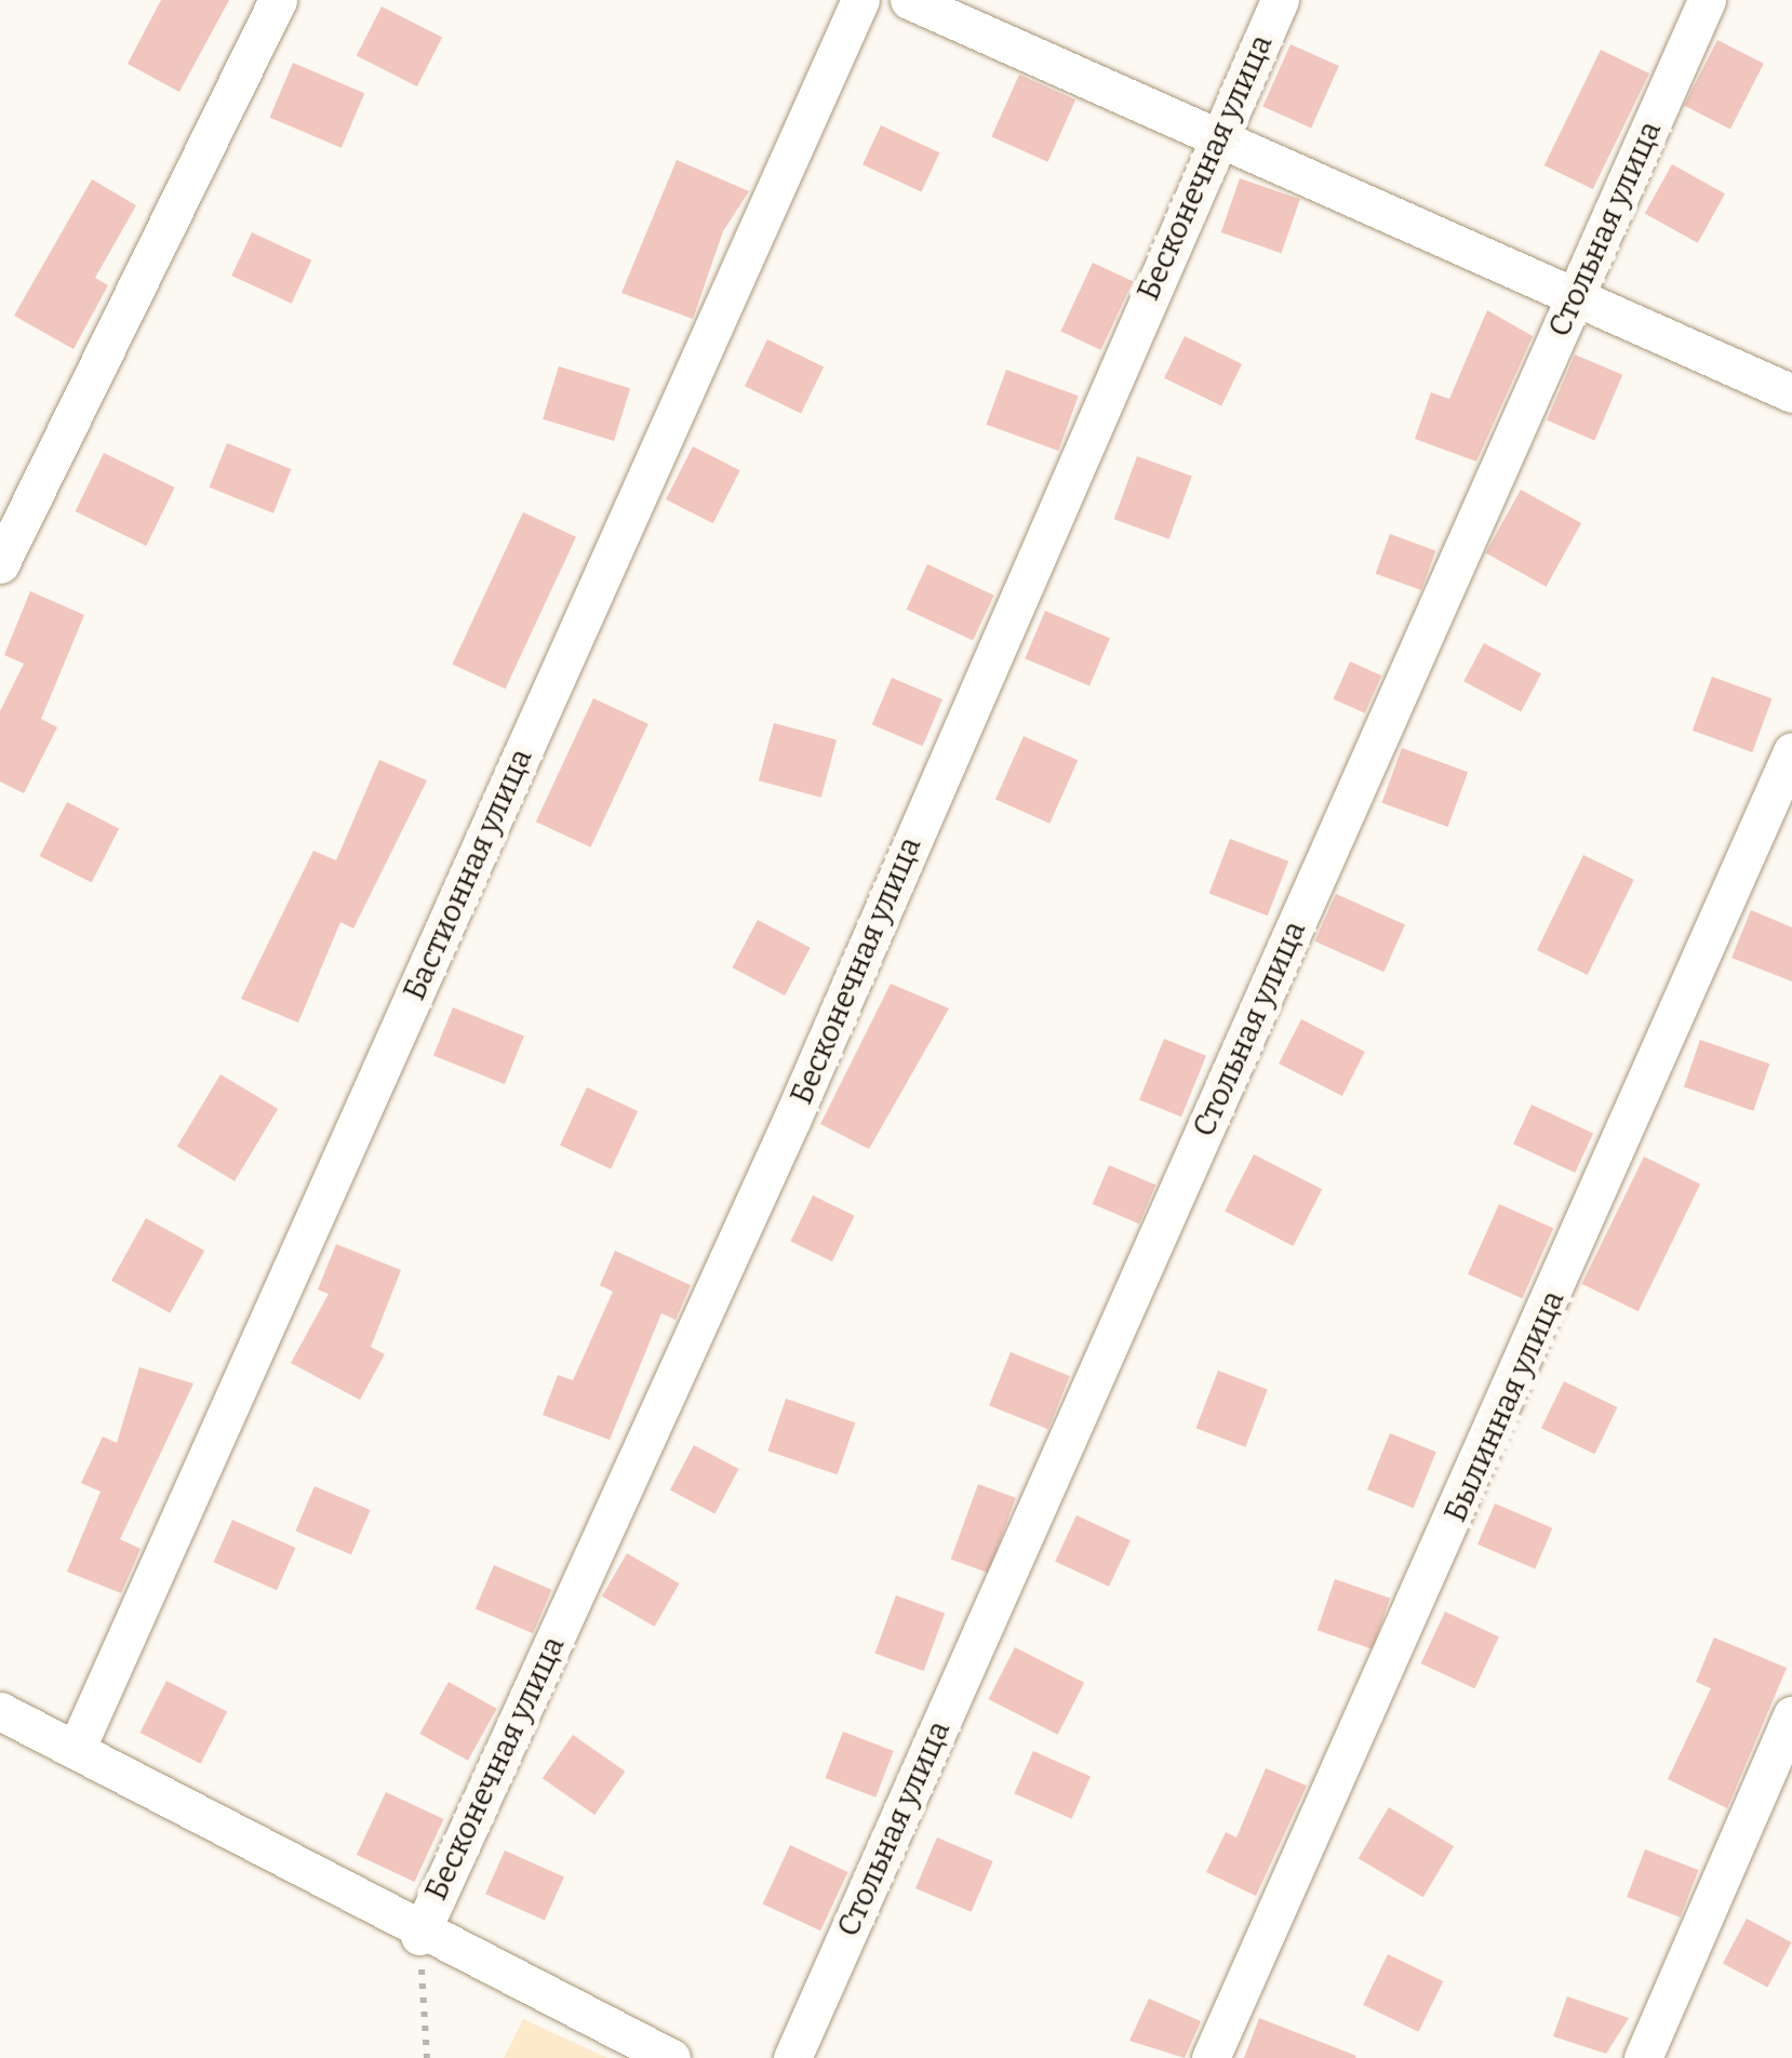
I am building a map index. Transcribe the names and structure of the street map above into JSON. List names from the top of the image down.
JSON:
{
  "streets": {
    "street": [
      "Бесконечная улица",
      "Стольная улица",
      "Бастионная улица",
      "Былинная улица"
    ]
  }
}
